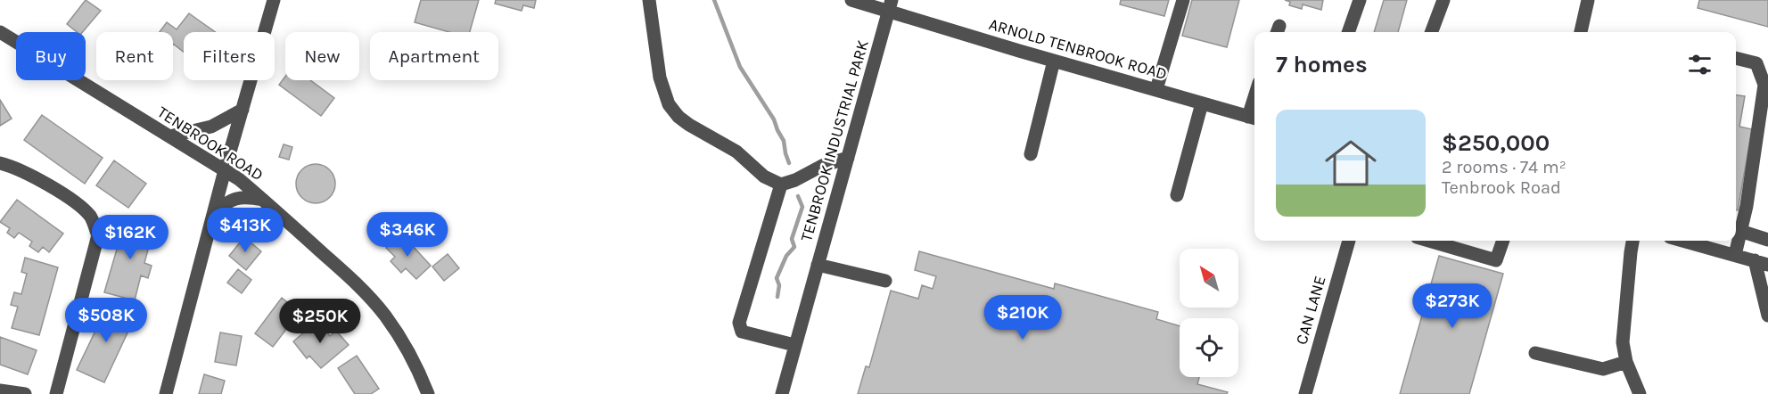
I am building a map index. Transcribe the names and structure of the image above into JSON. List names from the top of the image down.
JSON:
{
  "streets": {
    "street": [
      "ARNOLD TENBROOK ROAD",
      "TENBROOK INDUSTRIAL PARK",
      "TENBROOK ROAD",
      "CAN LANE"
    ]
  },
  "crossings": [
    ["ARNOLD TENBROOK ROAD", "TENBROOK INDUSTRIAL PARK"]
  ],
  "north": "top left",
  "page": {
    "chip": [
      "Buy",
      "Rent",
      "Filters",
      "New",
      "Apartment"
    ],
    "heading": "7 homes",
    "list": [
      {
        "name": "$250,000",
        "note": "2 rooms · 74 m² · Tenbrook Road"
      }
    ],
    "price": [
      "$413K",
      "$346K",
      "$162K",
      "$273K",
      "$210K",
      "$508K",
      "$250K"
    ]
  }
}
